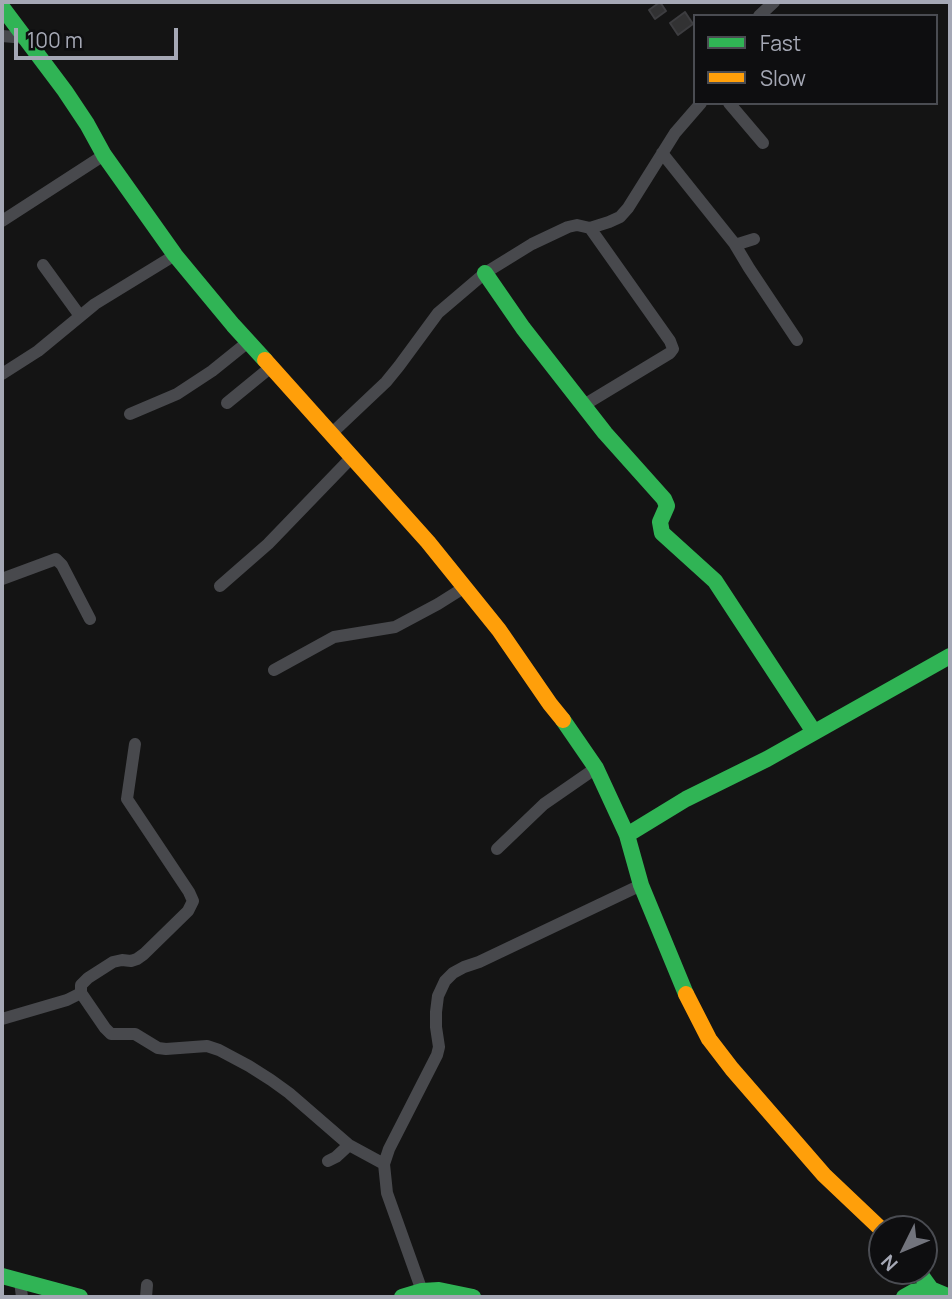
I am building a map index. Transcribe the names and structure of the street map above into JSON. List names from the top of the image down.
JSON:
{
  "legend": ["Fast", "Slow"],
  "scale_bar": "100 m",
  "north": "bottom left"
}
